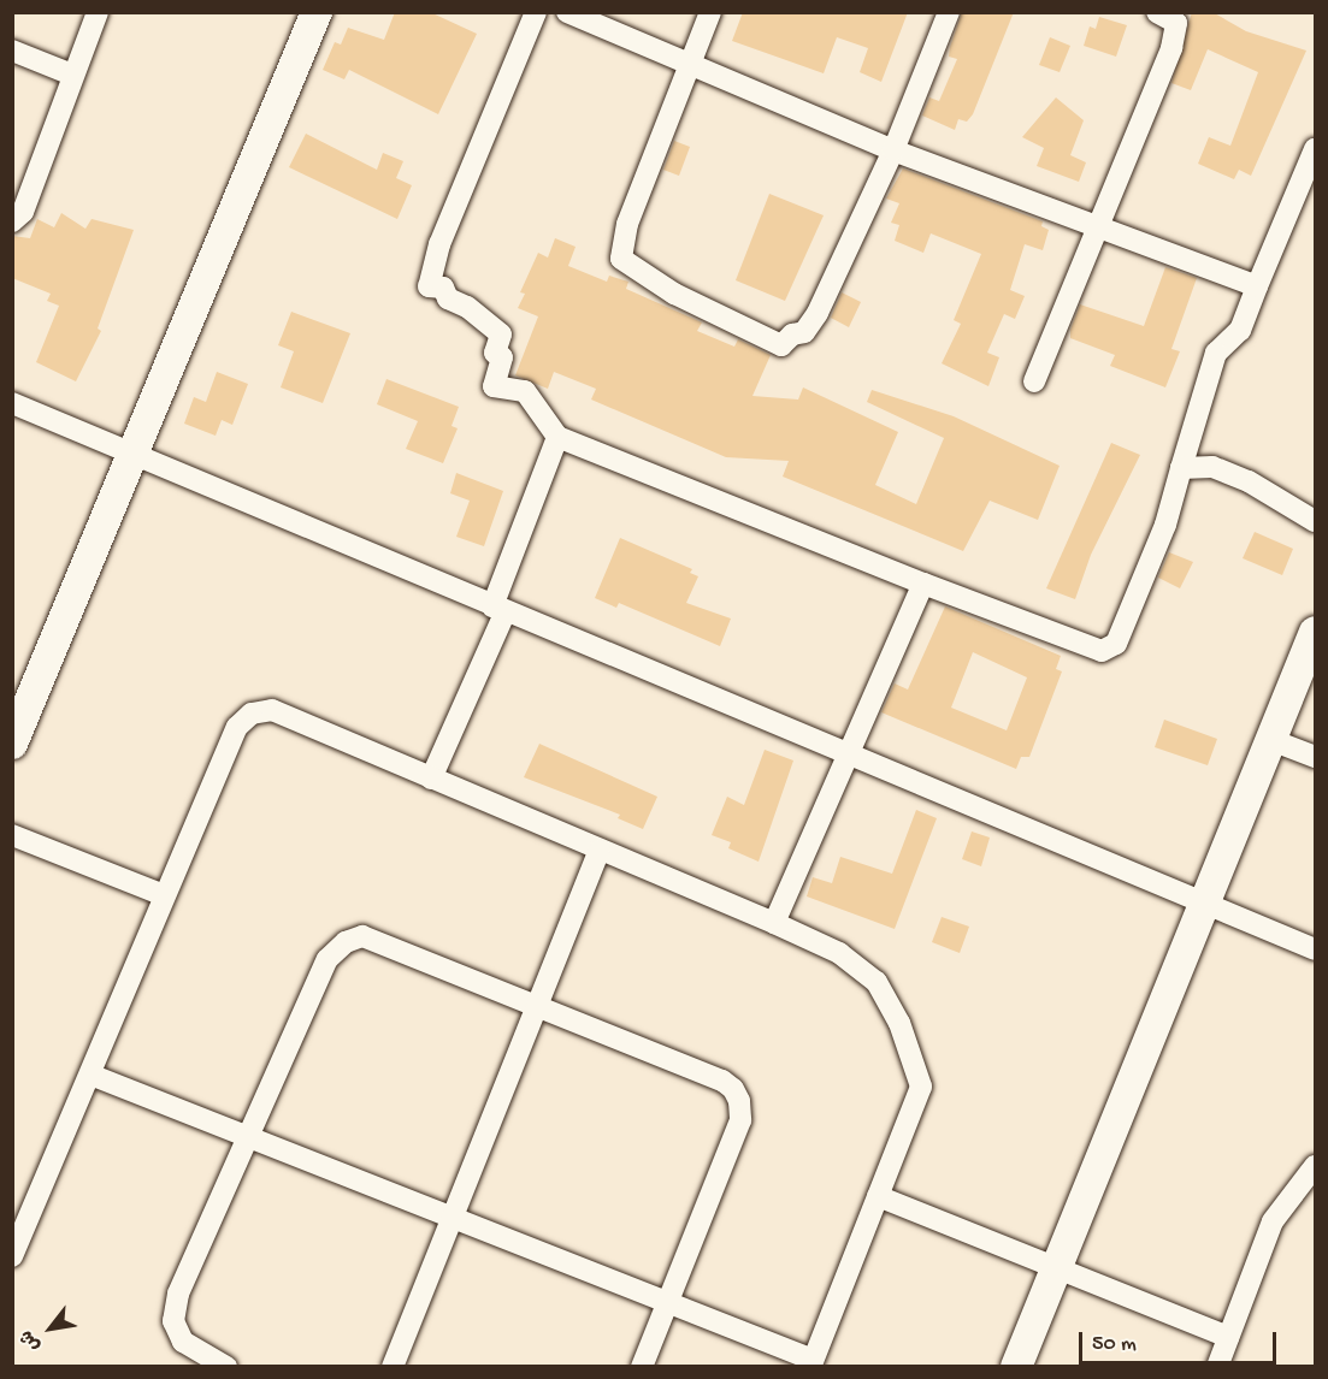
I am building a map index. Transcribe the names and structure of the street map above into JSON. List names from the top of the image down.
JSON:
{
  "scale_bar": "50 m",
  "north": "bottom left"
}
